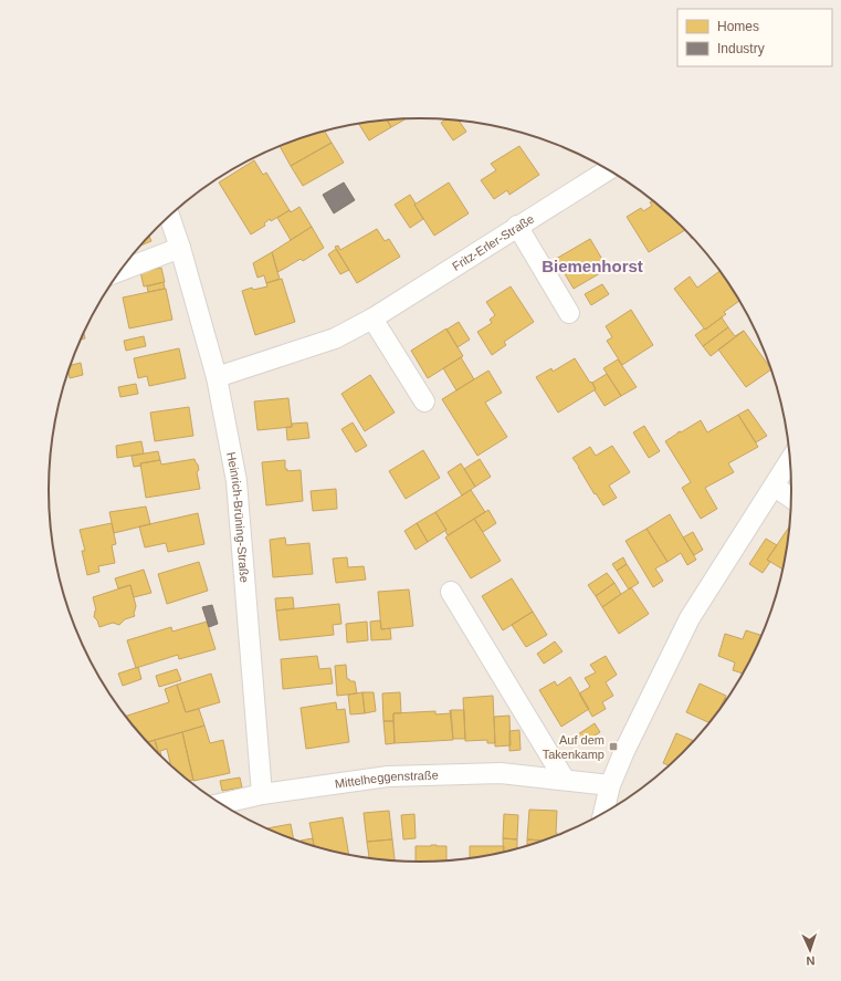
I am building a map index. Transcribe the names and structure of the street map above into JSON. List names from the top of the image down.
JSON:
{
  "streets": {
    "street": ["Fritz-Erler-Straße", "Heinrich-Brüning-Straße", "Mittelheggenstraße"]
  },
  "crossings": [
    ["Fritz-Erler-Straße", "Heinrich-Brüning-Straße"],
    ["Heinrich-Brüning-Straße", "Mittelheggenstraße"]
  ],
  "districts": ["Biemenhorst"],
  "places": {
    "transit": ["Auf dem Takenkamp"]
  },
  "legend": ["Homes", "Industry"],
  "north": "bottom"
}
